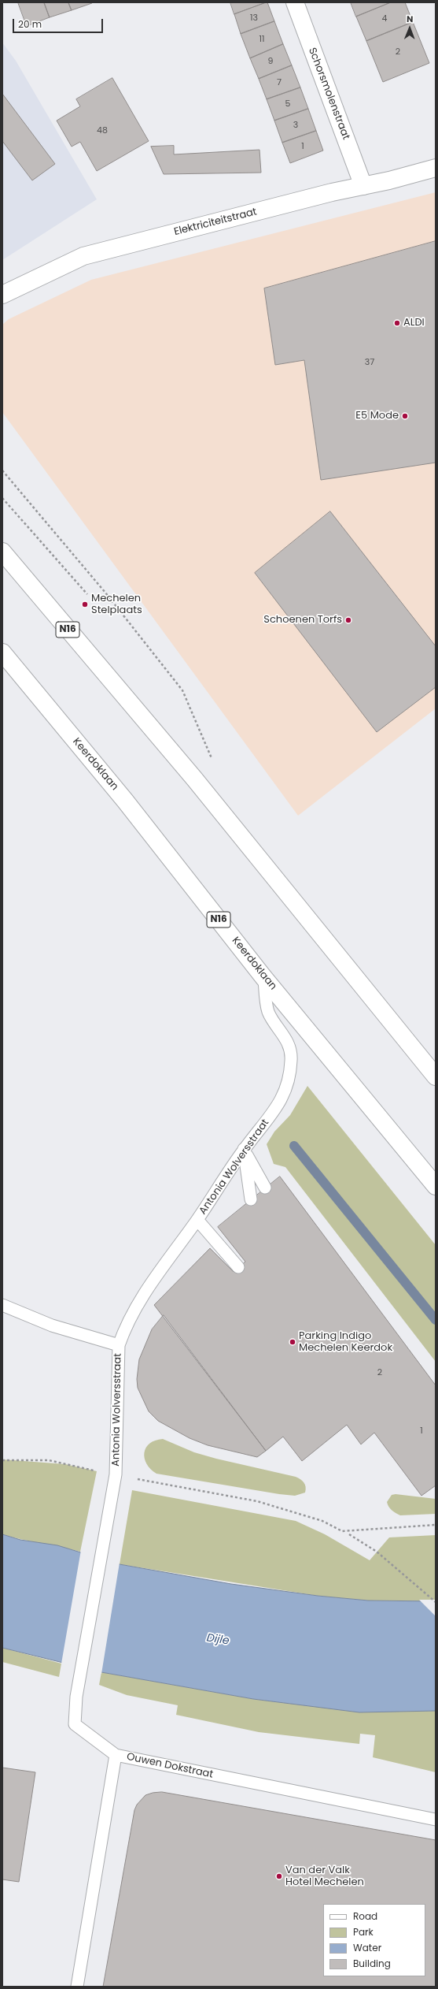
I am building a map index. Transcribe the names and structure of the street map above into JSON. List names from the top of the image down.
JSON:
{
  "streets": {
    "main road": [
      "Schorsmolenstraat",
      "Elektriciteitstraat",
      "N16",
      "Keerdoklaan"
    ],
    "lane": ["Antonia Wolversstraat", "Ouwen Dokstraat"]
  },
  "crossings": [
    ["Schorsmolenstraat", "Elektriciteitstraat"],
    ["Keerdoklaan", "Antonia Wolversstraat"],
    ["Antonia Wolversstraat", "Ouwen Dokstraat"]
  ],
  "water": ["Dijle"],
  "places": [
    "ALDI",
    "E5 Mode",
    "Mechelen Stelplaats",
    "Schoenen Torfs",
    "Parking Indigo Mechelen Keerdok",
    "Van der Valk Hotel Mechelen"
  ],
  "house_numbers": [
    "13",
    "4",
    "11",
    "2",
    "9",
    "7",
    "5",
    "3",
    "48",
    "1",
    "37",
    "2",
    "1"
  ],
  "legend": [
    "Road",
    "Park",
    "Water",
    "Building"
  ],
  "scale_bar": "20 m",
  "north": "top"
}
